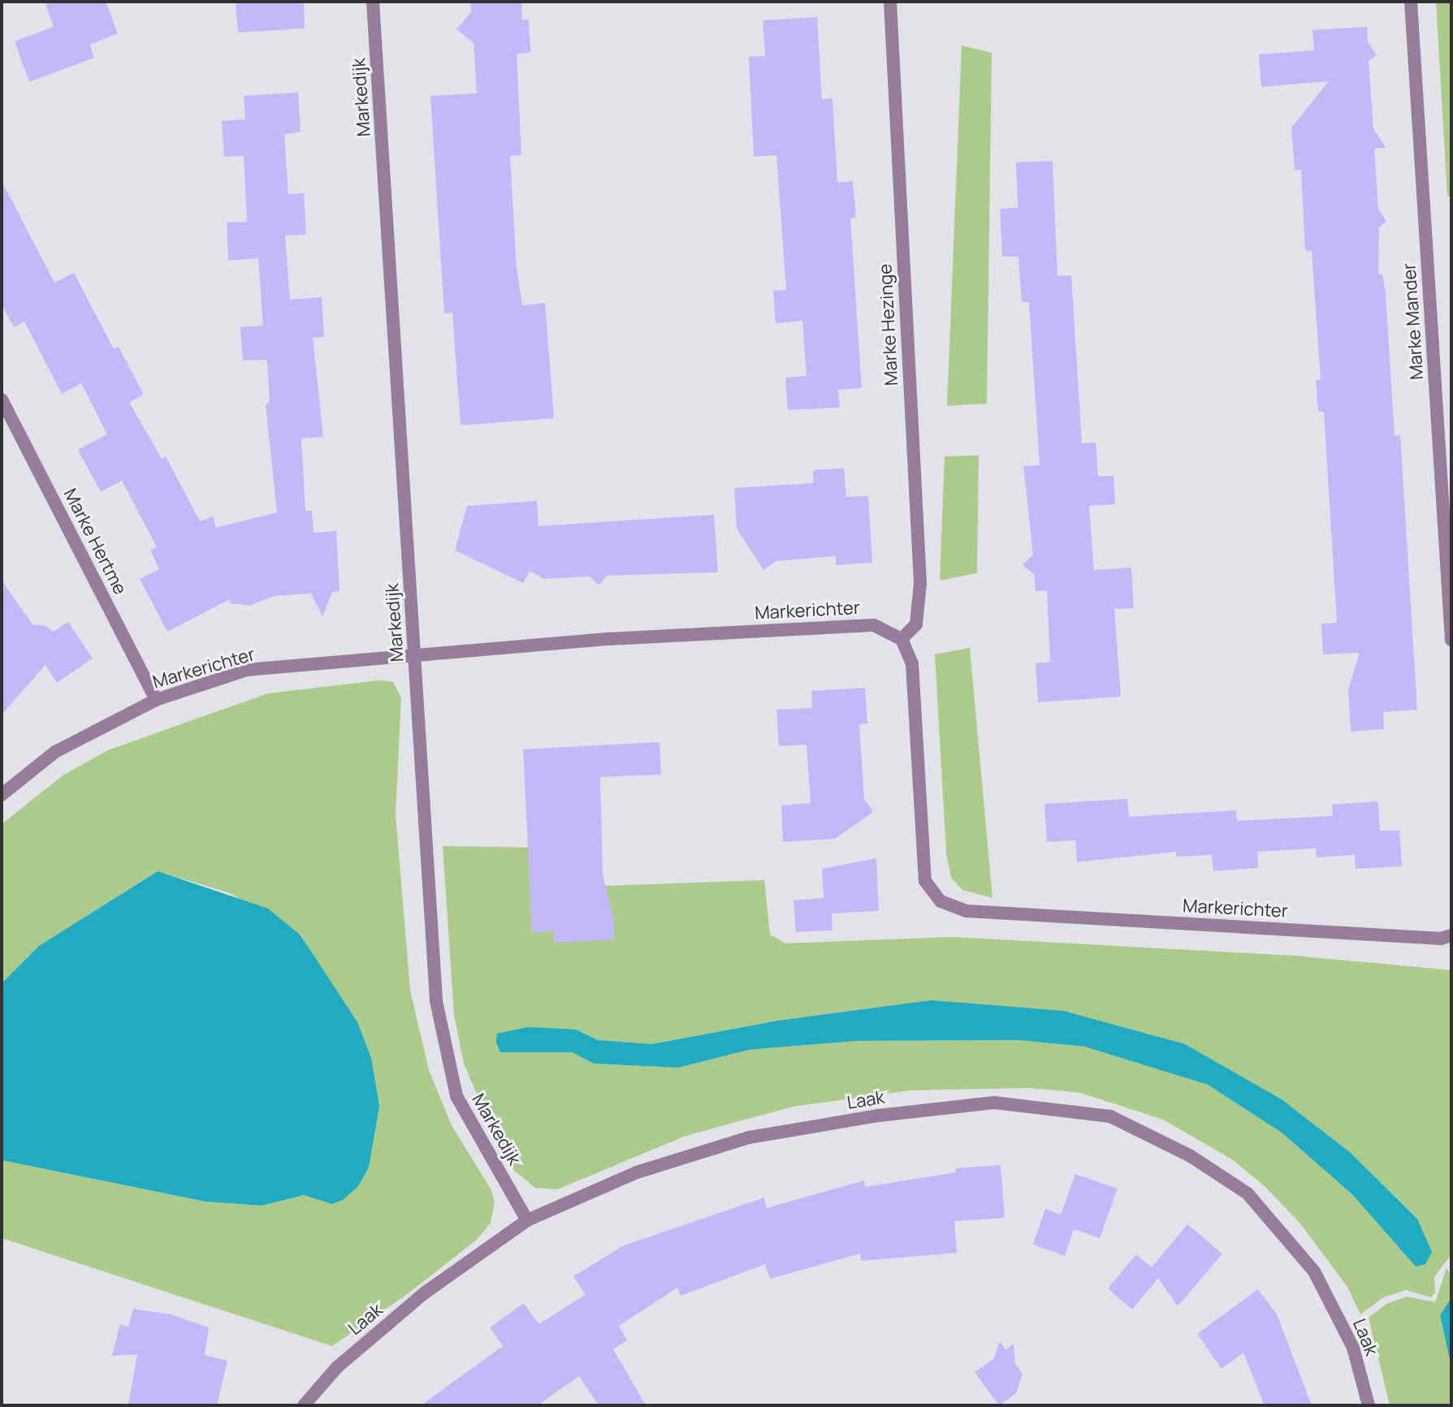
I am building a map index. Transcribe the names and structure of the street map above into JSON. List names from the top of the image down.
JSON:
{
  "streets": {
    "street": [
      "Markedijk",
      "Marke Mander",
      "Marke Hezinge",
      "Marke Hertme",
      "Markerichter",
      "Laak"
    ]
  },
  "crossings": [
    ["Markedijk", "Markerichter"],
    ["Markedijk", "Laak"],
    ["Marke Hezinge", "Markerichter"],
    ["Marke Hertme", "Markerichter"]
  ]
}
